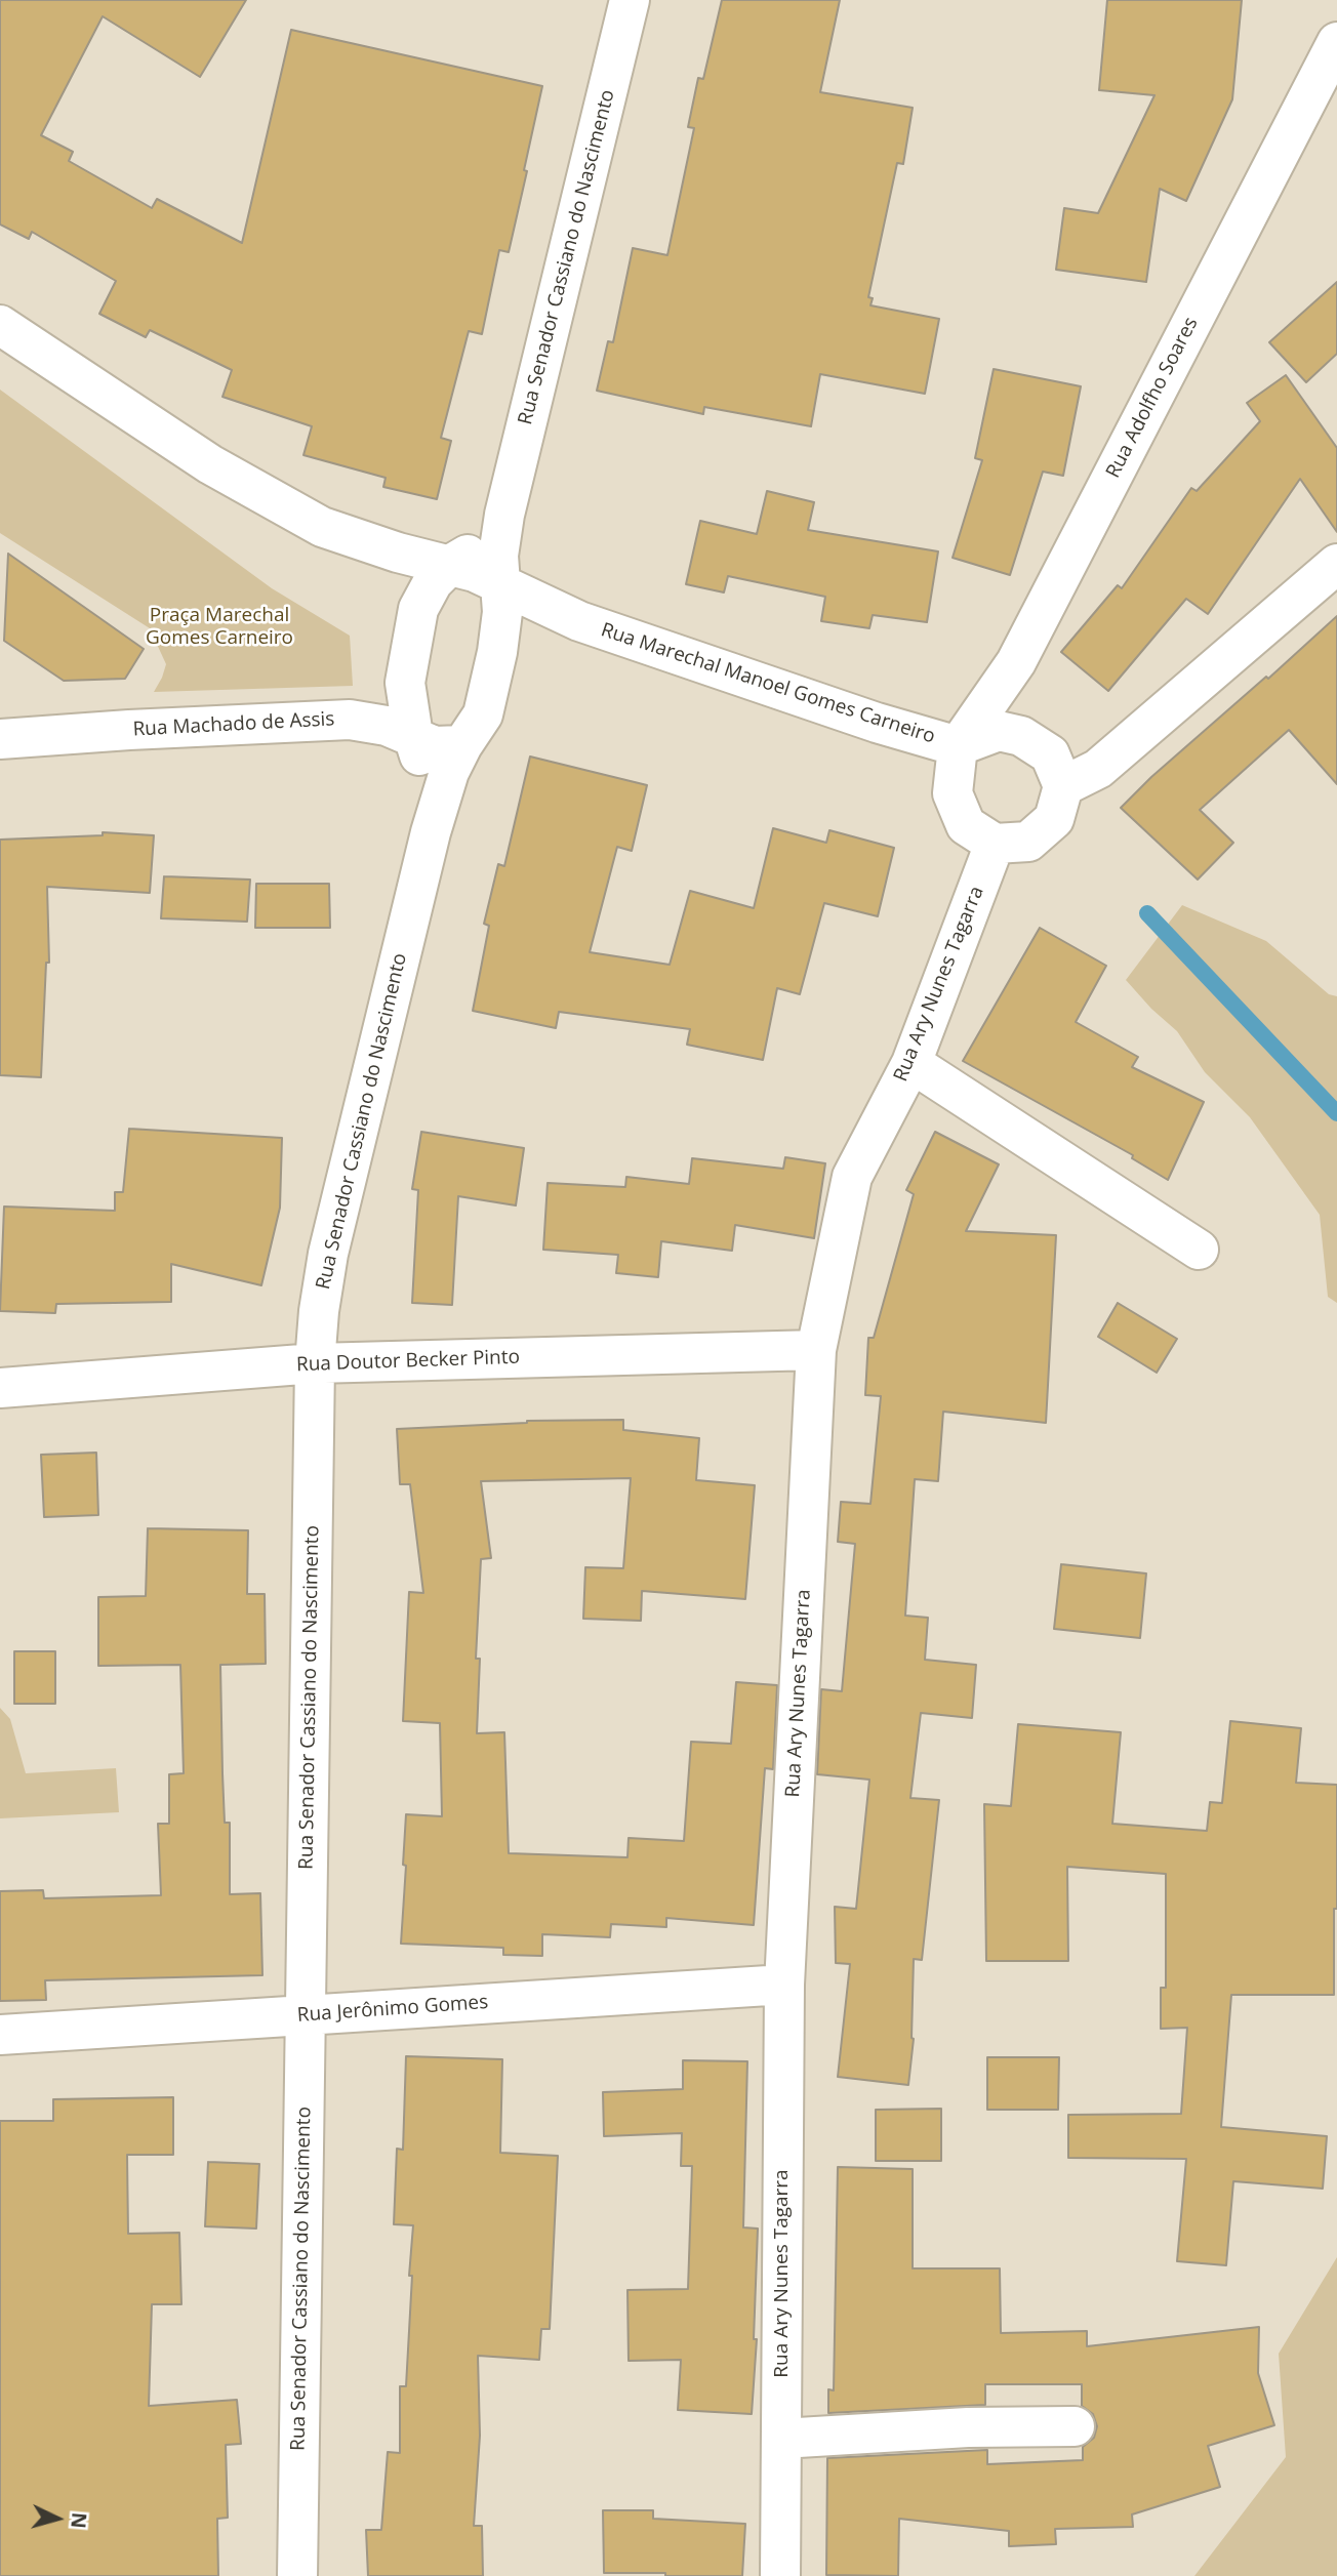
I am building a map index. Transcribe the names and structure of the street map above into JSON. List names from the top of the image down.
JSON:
{
  "streets": {
    "street": [
      "Rua Senador Cassiano do Nascimento",
      "Rua Adolfho Soares",
      "Rua Marechal Manoel Gomes Carneiro",
      "Rua Machado de Assis",
      "Rua Ary Nunes Tagarra",
      "Rua Doutor Becker Pinto",
      "Rua Jerônimo Gomes"
    ]
  },
  "crossings": [
    ["Rua Senador Cassiano do Nascimento", "Rua Marechal Manoel Gomes Carneiro"],
    ["Rua Senador Cassiano do Nascimento", "Rua Machado de Assis"],
    ["Rua Senador Cassiano do Nascimento", "Rua Doutor Becker Pinto"],
    ["Rua Senador Cassiano do Nascimento", "Rua Jerônimo Gomes"],
    ["Rua Adolfho Soares", "Rua Marechal Manoel Gomes Carneiro"],
    ["Rua Adolfho Soares", "Rua Ary Nunes Tagarra"],
    ["Rua Marechal Manoel Gomes Carneiro", "Rua Ary Nunes Tagarra"],
    ["Rua Ary Nunes Tagarra", "Rua Doutor Becker Pinto"],
    ["Rua Ary Nunes Tagarra", "Rua Jerônimo Gomes"]
  ],
  "parks": ["Praça Marechal Gomes Carneiro"],
  "north": "right"
}
